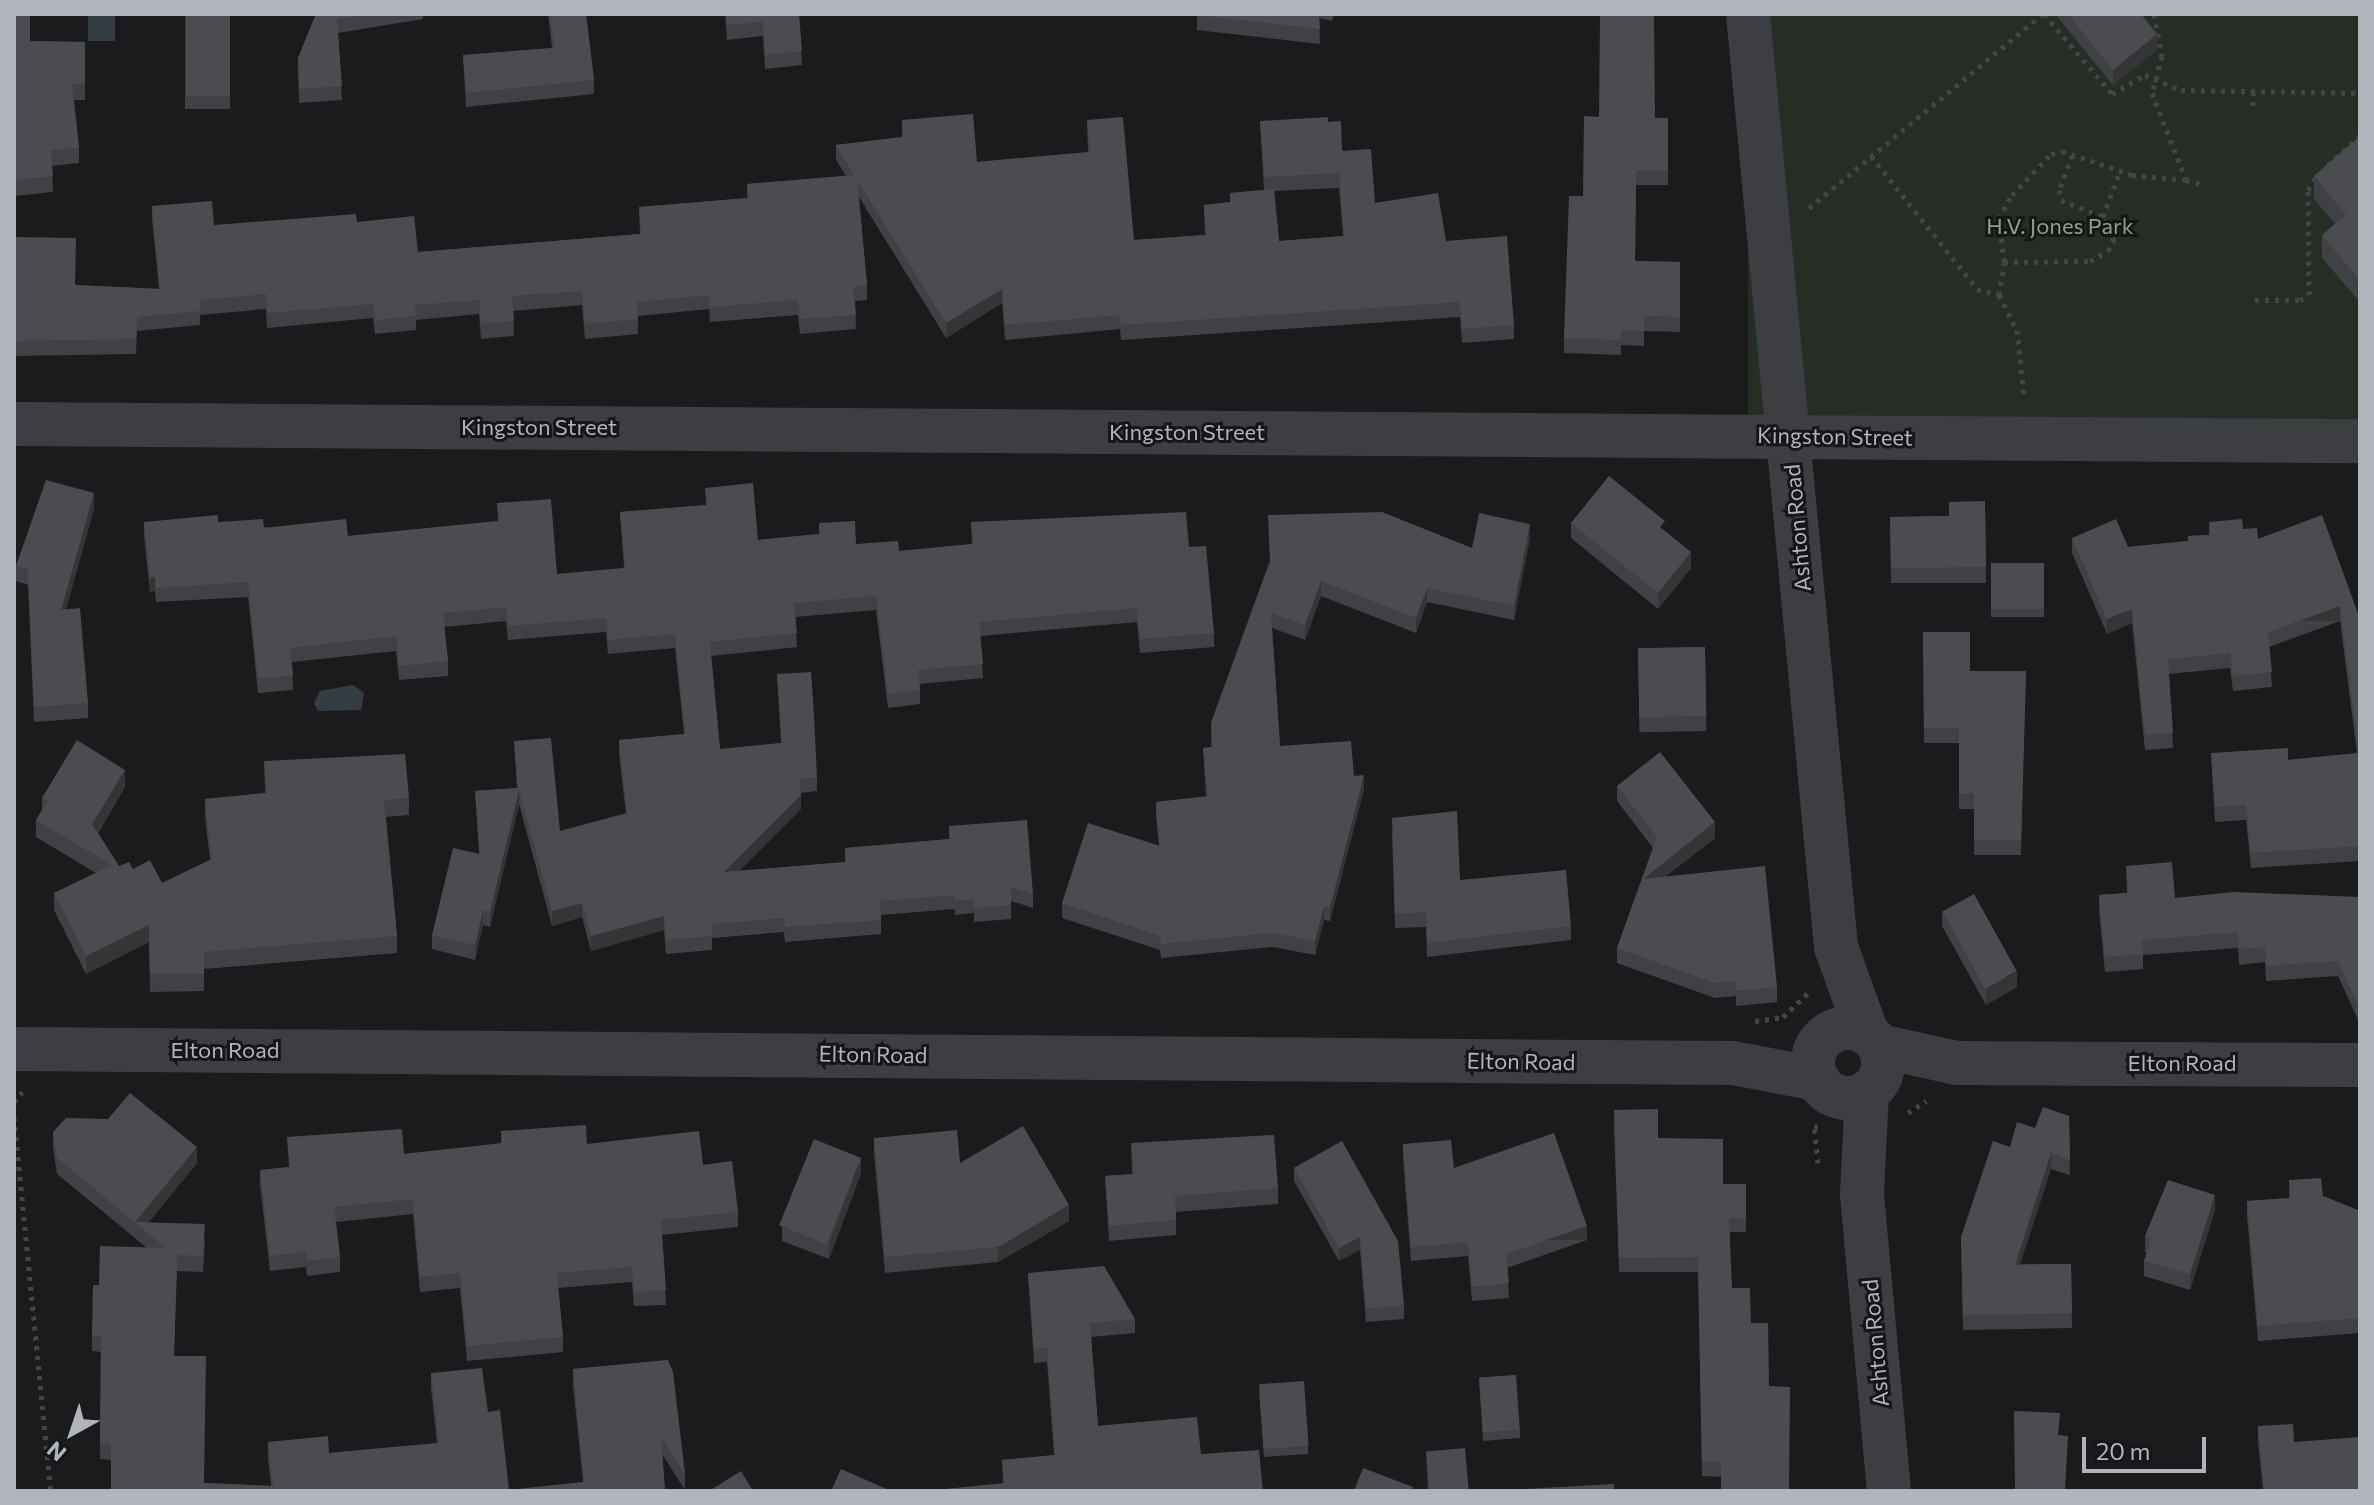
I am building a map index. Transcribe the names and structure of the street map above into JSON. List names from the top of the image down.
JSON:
{
  "streets": {
    "street": ["Kingston Street", "Ashton Road", "Elton Road"]
  },
  "crossings": [
    ["Kingston Street", "Ashton Road"],
    ["Ashton Road", "Elton Road"]
  ],
  "parks": ["H.V. Jones Park"],
  "scale_bar": "20 m",
  "north": "bottom left"
}
